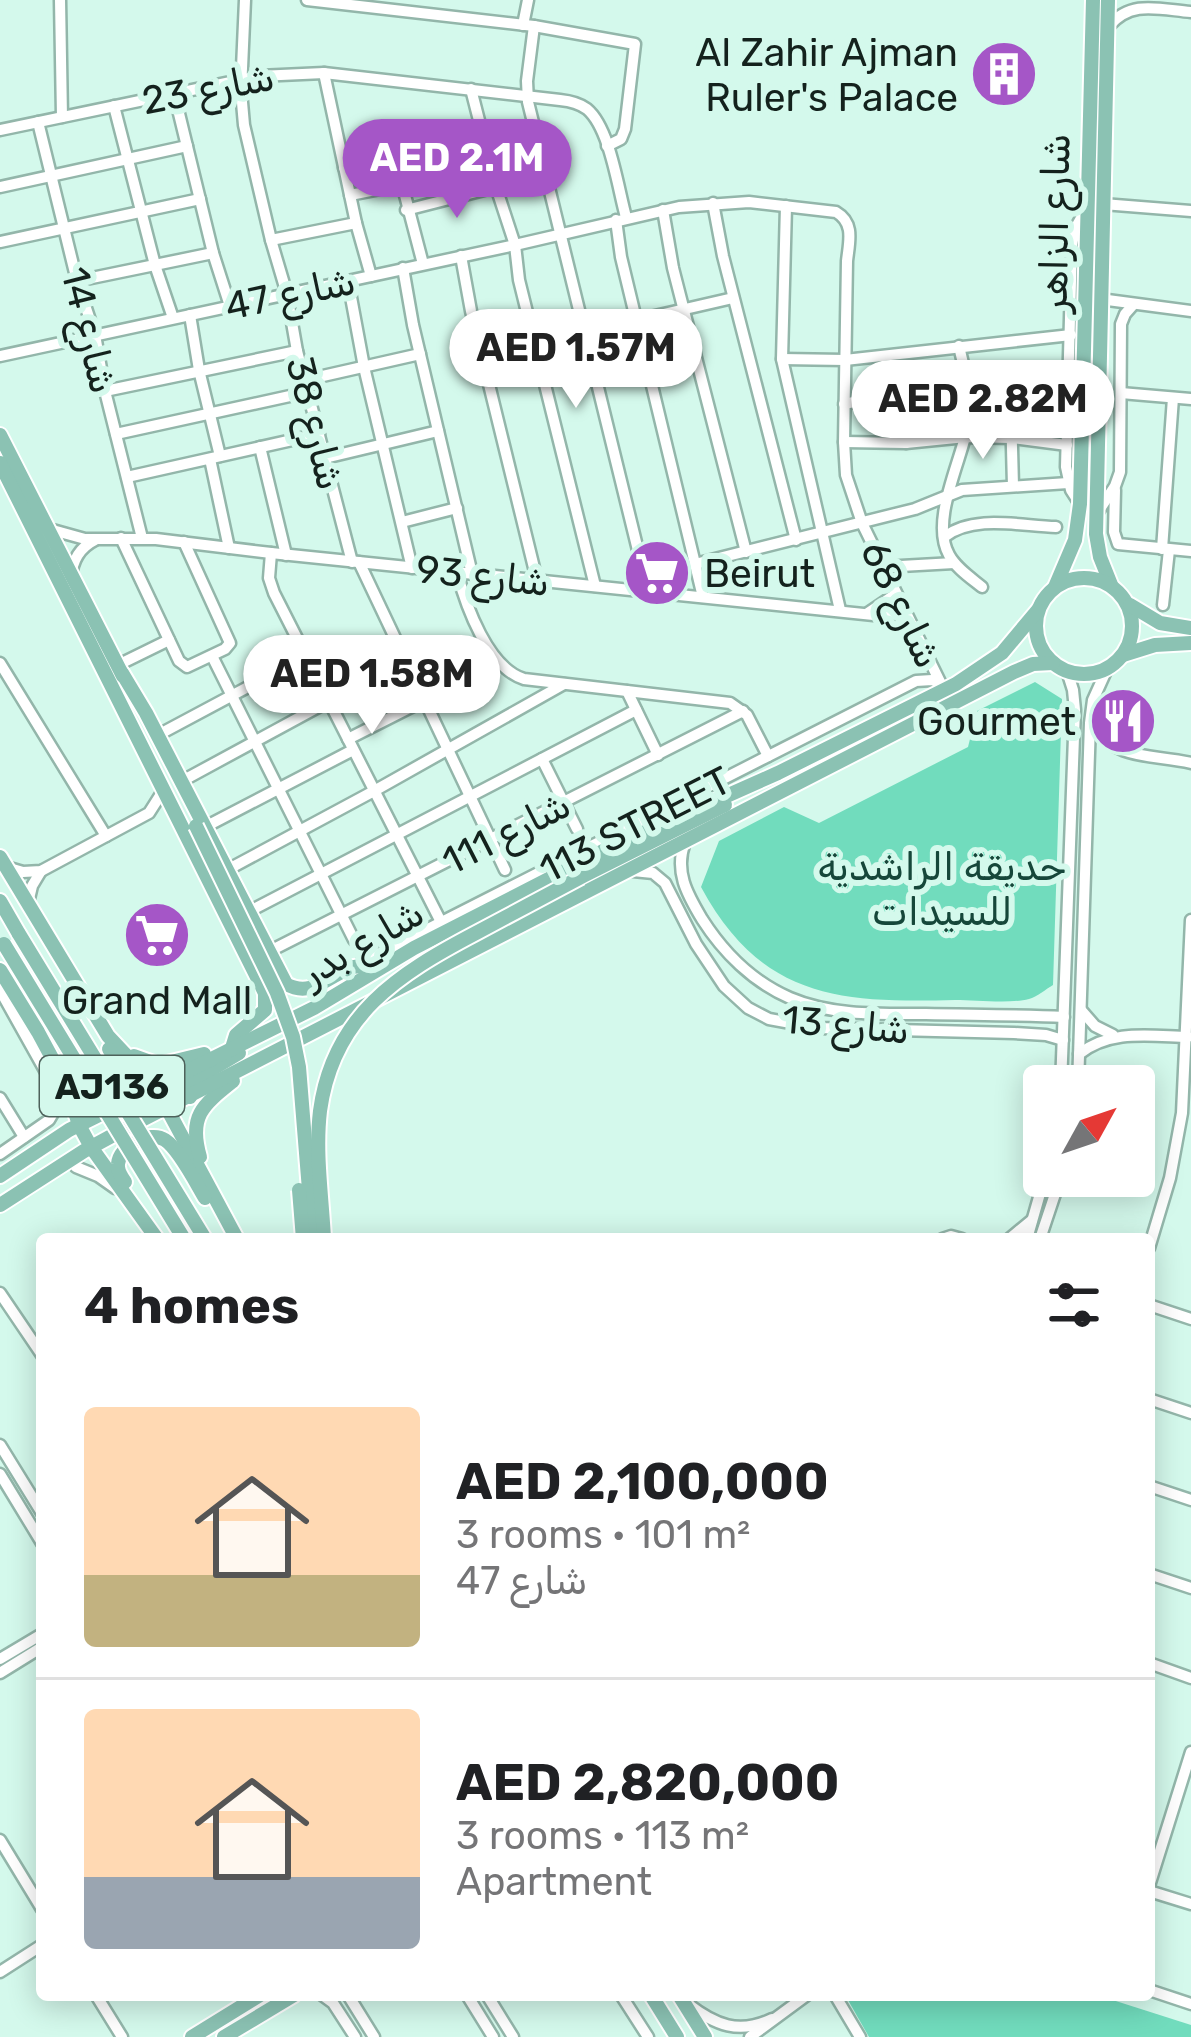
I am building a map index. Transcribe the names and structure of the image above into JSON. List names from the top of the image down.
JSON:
{
  "streets": {
    "main road": ["شارع الزاهر", "شارع بدر", "AJ136"],
    "street": [
      "شارع 23",
      "شارع 47",
      "شارع 14",
      "شارع 38",
      "شارع 93",
      "شارع 68",
      "113 STREET",
      "شارع 111",
      "شارع 13"
    ]
  },
  "crossings": [
    ["شارع 23", "شارع 47"],
    ["شارع 23", "شارع 14"],
    ["شارع 23", "شارع 38"],
    ["شارع 23", "شارع 93"],
    ["شارع الزاهر", "شارع بدر"],
    ["شارع 47", "شارع 14"],
    ["شارع 47", "شارع 38"],
    ["شارع 47", "شارع 68"],
    ["شارع 14", "شارع 93"],
    ["شارع 38", "شارع 93"],
    ["شارع 38", "شارع 111"],
    ["شارع 93", "شارع 68"],
    ["شارع 68", "شارع بدر"],
    ["شارع بدر", "شارع 13"]
  ],
  "parks": ["حديقة الراشدية للسيدات"],
  "places": {
    "building": ["Al Zahir Ajman Ruler's Palace"],
    "supermarket": ["Beirut", "Grand Mall"],
    "restaurant": ["Gourmet"]
  },
  "north": "top right",
  "page": {
    "price": [
      "AED 2.1M",
      "AED 1.57M",
      "AED 2.82M",
      "AED 1.58M"
    ],
    "heading": "4 homes",
    "list": [
      {
        "name": "AED 2,100,000",
        "note": "3 rooms · 101 m² · شارع 47"
      },
      {
        "name": "AED 2,820,000",
        "note": "3 rooms · 113 m² · Apartment"
      }
    ]
  }
}
